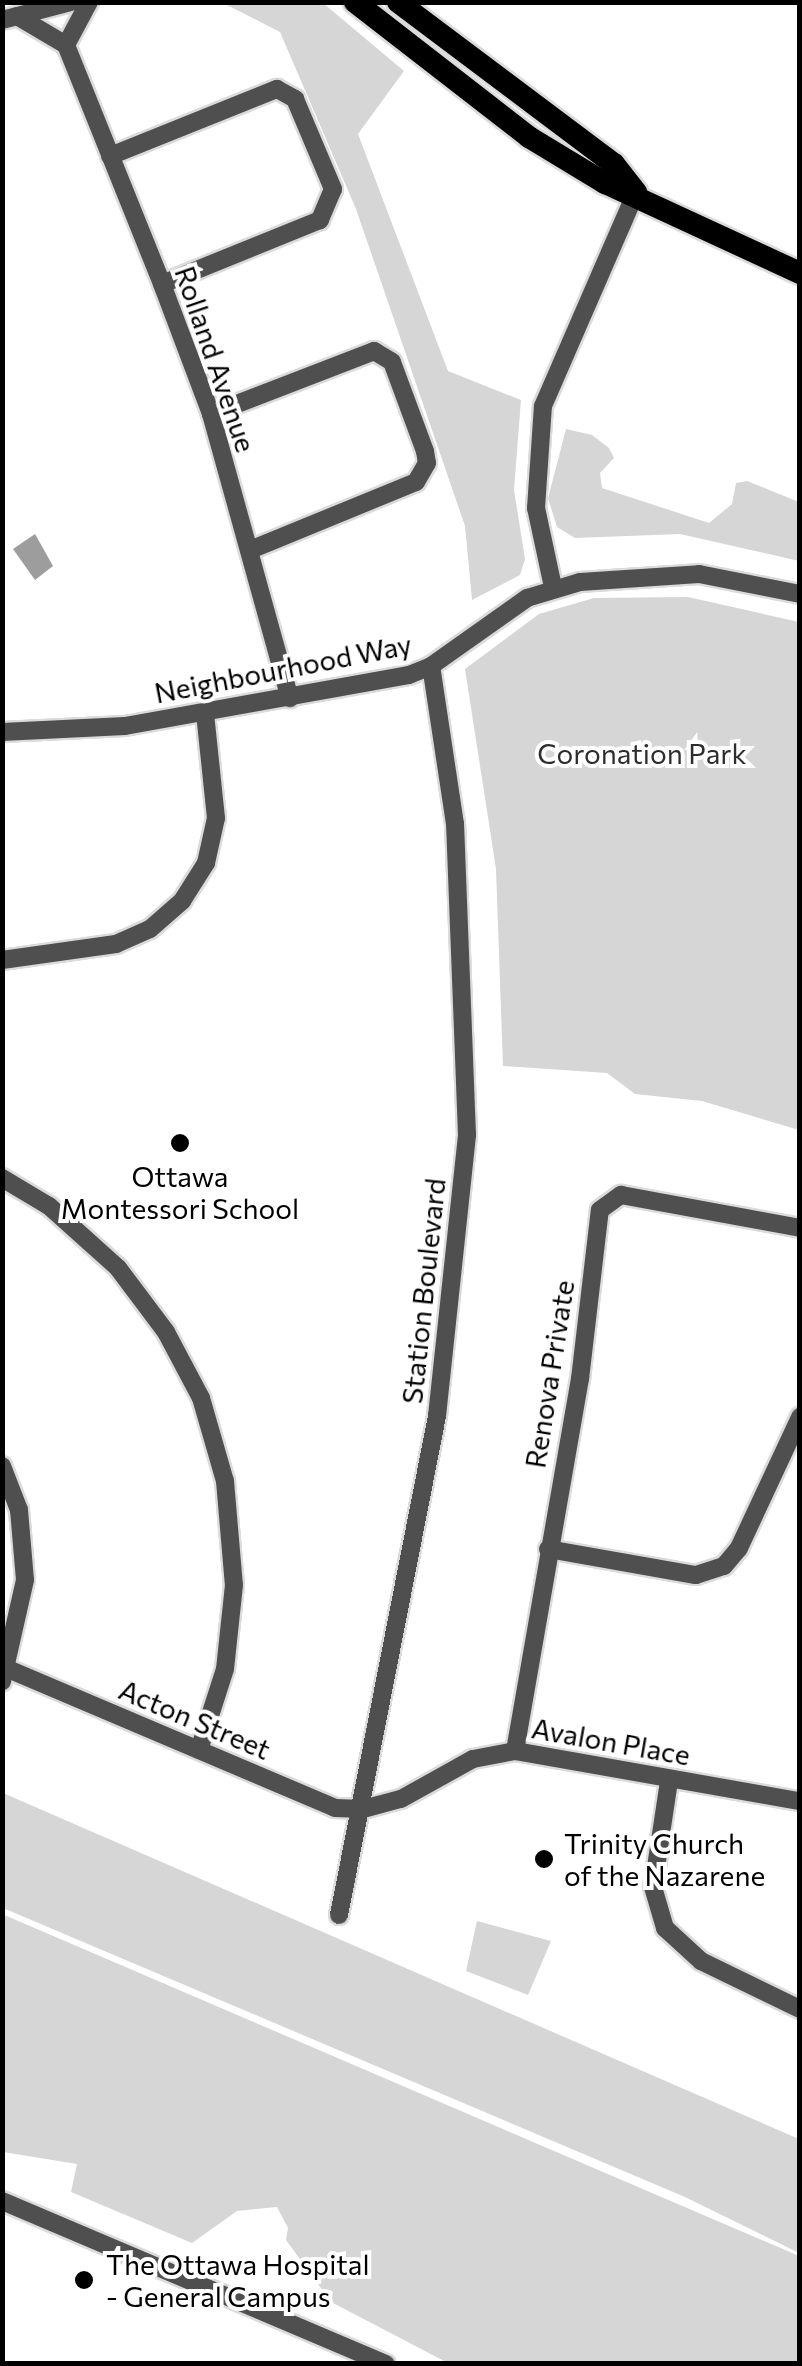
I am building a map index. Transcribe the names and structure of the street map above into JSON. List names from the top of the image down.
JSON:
{
  "streets": {
    "street": [
      "Rolland Avenue",
      "Neighbourhood Way",
      "Station Boulevard",
      "Renova Private",
      "Acton Street",
      "Avalon Place"
    ]
  },
  "crossings": [
    ["Rolland Avenue", "Neighbourhood Way"],
    ["Neighbourhood Way", "Station Boulevard"],
    ["Station Boulevard", "Acton Street"],
    ["Station Boulevard", "Avalon Place"],
    ["Renova Private", "Avalon Place"],
    ["Acton Street", "Avalon Place"]
  ],
  "parks": ["Coronation Park"],
  "places": ["Ottawa Montessori School", "Trinity Church of the Nazarene", "The Ottawa Hospital - General Campus"]
}
